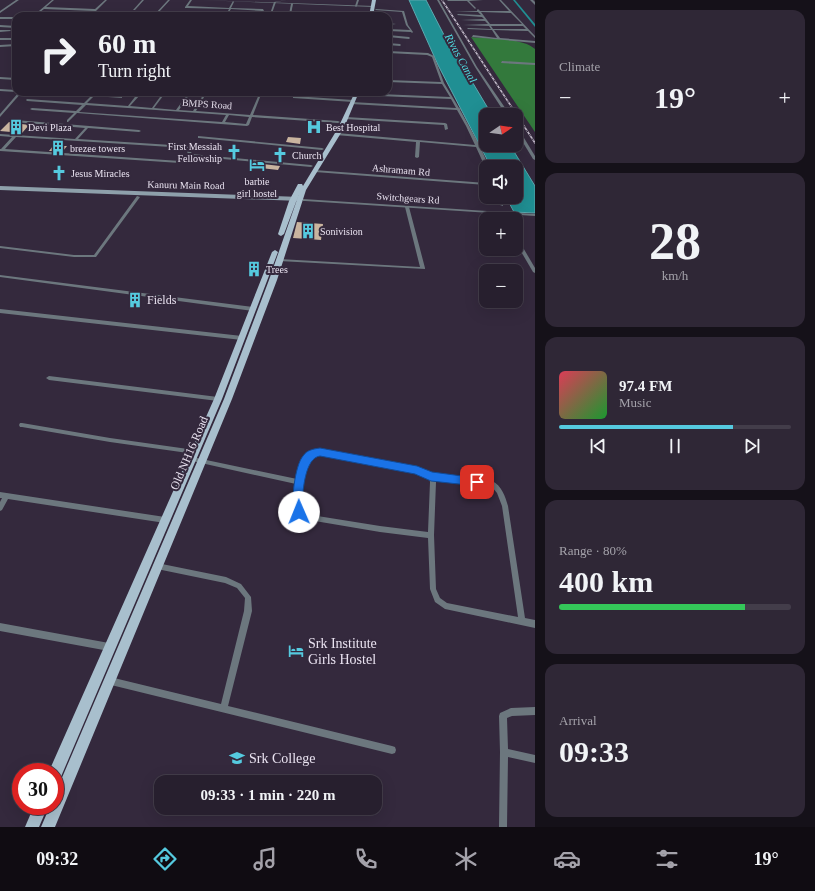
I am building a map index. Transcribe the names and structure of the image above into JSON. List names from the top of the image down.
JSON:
{
  "streets": {
    "main road": ["Kanuru Main Road", "Old NH16 Road"],
    "street": ["BMPS Road", "Ashramam Rd", "Switchgears Rd"]
  },
  "crossings": [
    ["BMPS Road", "Old NH16 Road"],
    ["Ashramam Rd", "Old NH16 Road"],
    ["Kanuru Main Road", "Switchgears Rd"],
    ["Kanuru Main Road", "Old NH16 Road"],
    ["Switchgears Rd", "Old NH16 Road"]
  ],
  "water": ["Rivas Canal"],
  "places": {
    "building": [
      "Devi Plaza",
      "brezee towers",
      "Sonivision",
      "Trees",
      "Fields"
    ],
    "hospital": ["Best Hospital"],
    "church": ["First Messiah Fellowship", "Church", "Jesus Miracles"],
    "hotel": ["barbie girl hostel", "Srk Institute Girls Hostel"],
    "school or university": ["Srk College"]
  },
  "north": "right",
  "page": {
    "tile": [
      "Climate",
      ["28", "km/h"],
      ["Range · 80%", "400 km"],
      ["Arrival", "09:33"]
    ],
    "turn": ["60 m", "Turn right"],
    "heat": ["−", "19°", "+"],
    "map_buttons": ["+", "−"],
    "song": ["97.4 FM", "Music"],
    "limit": "30",
    "trip": "09:33 · 1 min · 220 m",
    "tabs": ["09:32", "19°"]
  }
}
